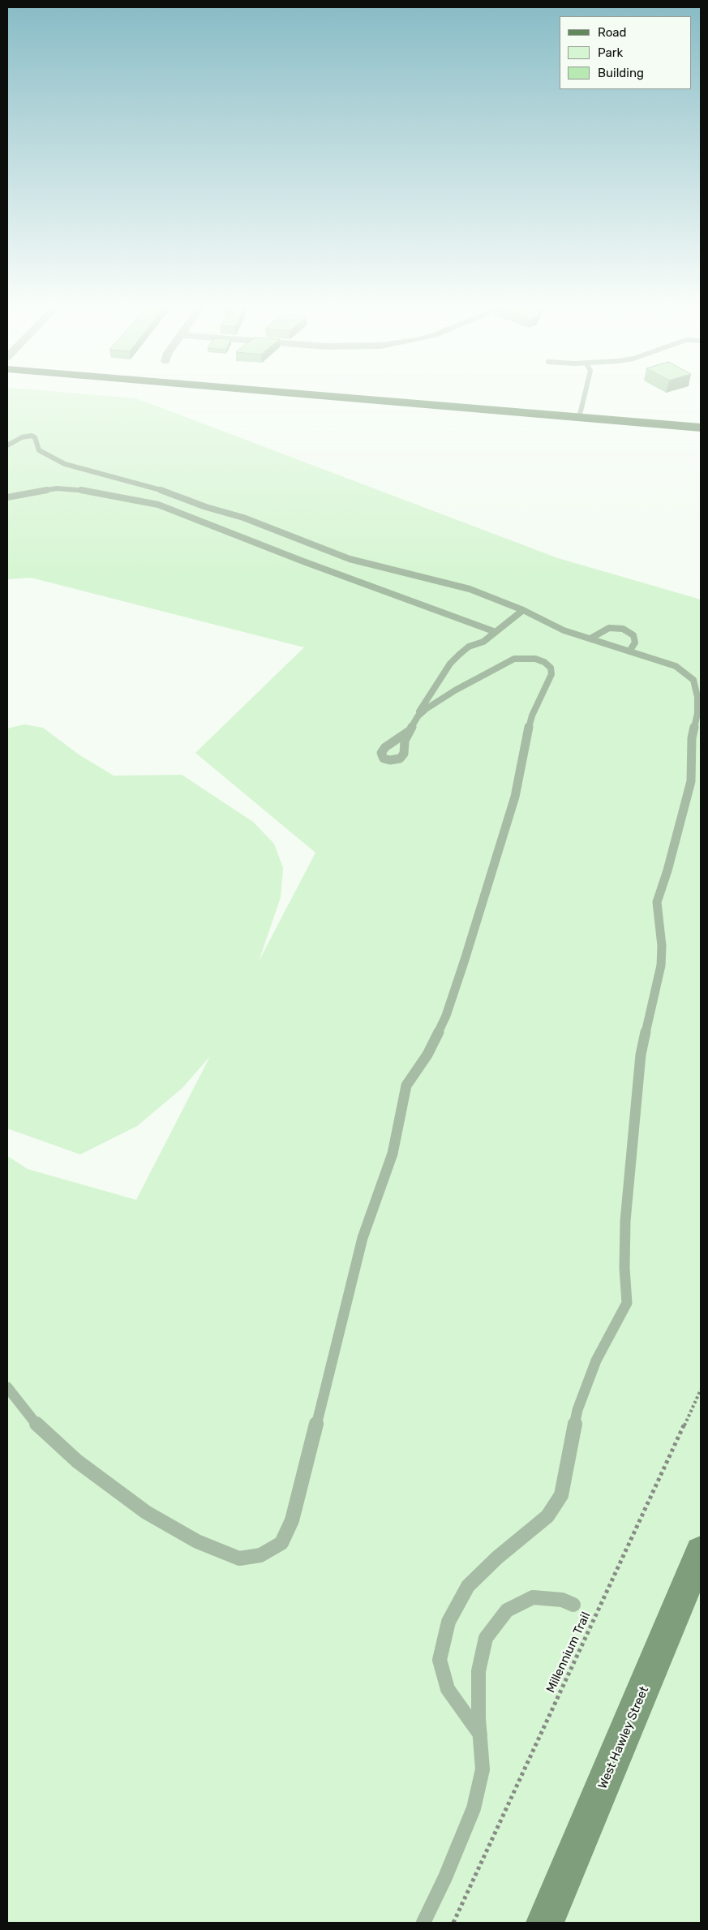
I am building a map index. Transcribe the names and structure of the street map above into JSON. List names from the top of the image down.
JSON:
{
  "streets": {
    "street": ["West Hawley Street"],
    "path": ["Millennium Trail"]
  },
  "legend": ["Road", "Park", "Building"]
}
